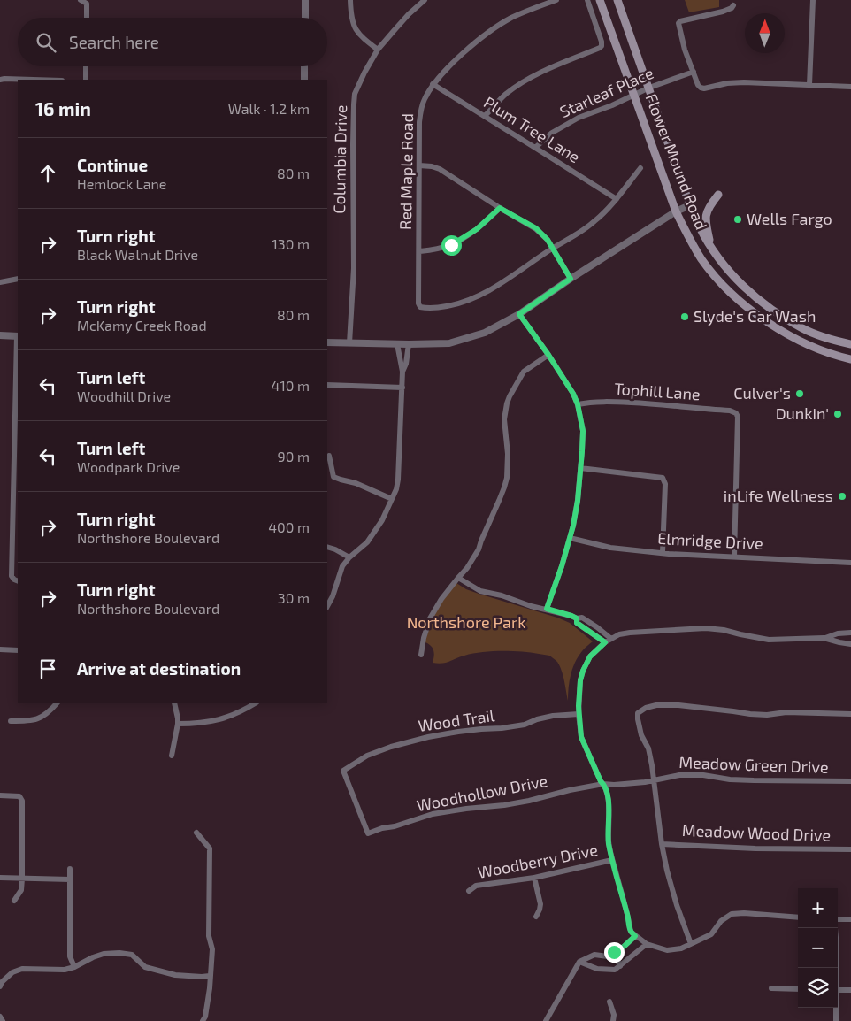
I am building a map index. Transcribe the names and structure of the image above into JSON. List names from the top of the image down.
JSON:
{
  "streets": {
    "main road": ["Flower Mound Road"],
    "street": [
      "Starleaf Place",
      "Plum Tree Lane",
      "Columbia Drive",
      "Red Maple Road",
      "Tophill Lane",
      "Elmridge Drive",
      "Wood Trail",
      "Meadow Green Drive",
      "Woodhollow Drive",
      "Meadow Wood Drive",
      "Woodberry Drive"
    ]
  },
  "crossings": [
    ["Starleaf Place", "Plum Tree Lane"],
    ["Starleaf Place", "Flower Mound Road"],
    ["Plum Tree Lane", "Red Maple Road"],
    ["Tophill Lane", "Elmridge Drive"],
    ["Wood Trail", "Woodhollow Drive"],
    ["Meadow Green Drive", "Woodhollow Drive"]
  ],
  "parks": ["Northshore Park"],
  "places": [
    "Wells Fargo",
    "Slyde's Car Wash",
    "Culver's",
    "Dunkin'",
    "inLife Wellness"
  ],
  "north": "top",
  "page": {
    "search": "Search here",
    "heading": ["16 min", "Walk · 1.2 km"],
    "list": [
      ["Continue", "Hemlock Lane", "80 m"],
      ["Turn right", "Black Walnut Drive", "130 m"],
      ["Turn right", "McKamy Creek Road", "80 m"],
      ["Turn left", "Woodhill Drive", "410 m"],
      ["Turn left", "Woodpark Drive", "90 m"],
      ["Turn right", "Northshore Boulevard", "400 m"],
      ["Turn right", "Northshore Boulevard", "30 m"],
      "Arrive at destination"
    ],
    "map_buttons": ["+", "−"]
  }
}
